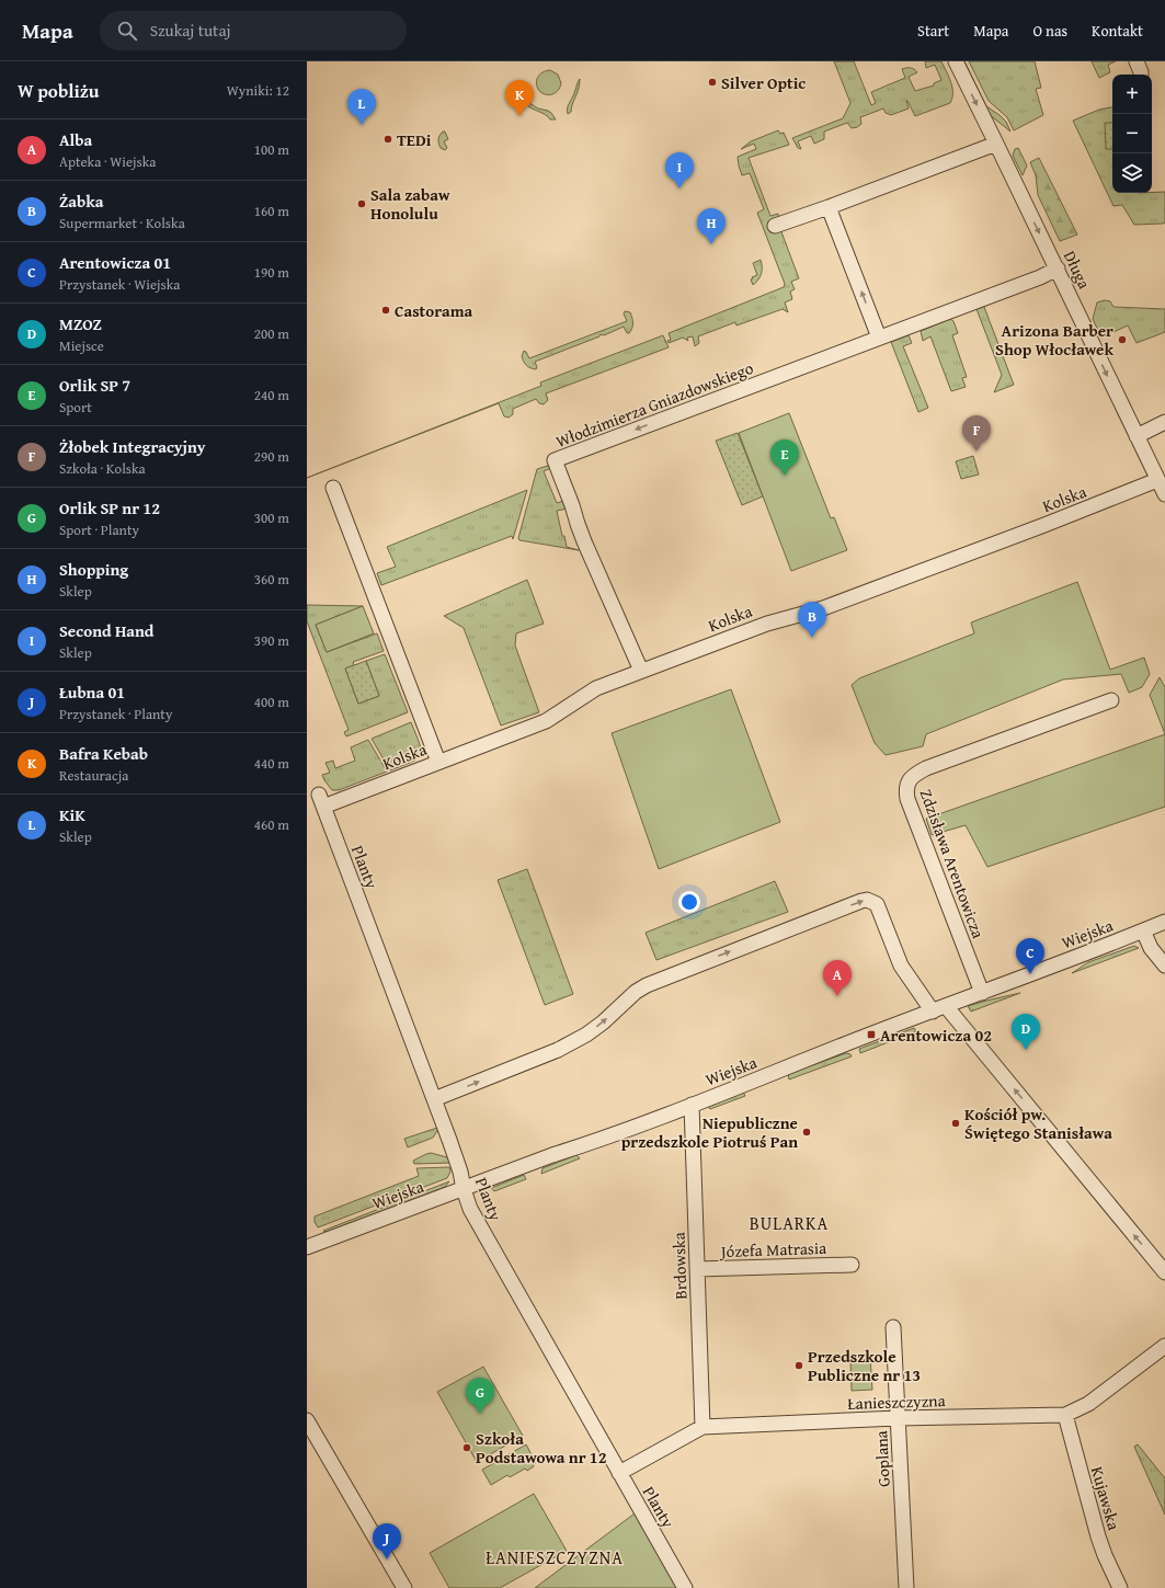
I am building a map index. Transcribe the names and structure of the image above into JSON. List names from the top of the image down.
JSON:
{
  "streets": {
    "street": [
      "Długa",
      "Włodzimierza Gniazdowskiego",
      "Kolska",
      "Zdzisława Arentowicza",
      "Planty",
      "Wiejska",
      "Józefa Matrasia",
      "Brdowska",
      "Łanieszczyzna",
      "Goplana",
      "Kujawska"
    ]
  },
  "crossings": [
    ["Długa", "Włodzimierza Gniazdowskiego"],
    ["Długa", "Kolska"],
    ["Włodzimierza Gniazdowskiego", "Kolska"],
    ["Kolska", "Planty"],
    ["Zdzisława Arentowicza", "Wiejska"],
    ["Planty", "Wiejska"],
    ["Planty", "Łanieszczyzna"],
    ["Wiejska", "Brdowska"],
    ["Józefa Matrasia", "Brdowska"],
    ["Brdowska", "Łanieszczyzna"],
    ["Łanieszczyzna", "Goplana"],
    ["Łanieszczyzna", "Kujawska"]
  ],
  "one_way": ["Długa"],
  "districts": ["BULARKA", "ŁANIESZCZYZNA"],
  "places": {
    "other": [
      "Silver Optic",
      "TEDi",
      "Sala zabaw Honolulu",
      "Castorama",
      "Arizona Barber Shop Włocławek",
      "Kościół pw. Świętego Stanisława",
      "Niepubliczne przedszkole Piotruś Pan",
      "Przedszkole Publiczne nr 13",
      "Szkoła Podstawowa nr 12"
    ],
    "transit": ["Arentowicza 02"]
  },
  "page": {
    "header": "Mapa",
    "search": "Szukaj tutaj",
    "nav": [
      "Start",
      "Mapa",
      "O nas",
      "Kontakt"
    ],
    "heading": ["W pobliżu", "Wyniki: 12"],
    "map_buttons": ["+", "−"],
    "pins": [
      "K",
      "L",
      "I",
      "H",
      "F",
      "E",
      "B",
      "C",
      "A",
      "D",
      "G",
      "J"
    ],
    "list": [
      {
        "mark": "A",
        "name": "Alba",
        "note": "Apteka · Wiejska",
        "value": "100 m"
      },
      {
        "mark": "B",
        "name": "Żabka",
        "note": "Supermarket · Kolska",
        "value": "160 m"
      },
      {
        "mark": "C",
        "name": "Arentowicza 01",
        "note": "Przystanek · Wiejska",
        "value": "190 m"
      },
      {
        "mark": "D",
        "name": "MZOZ",
        "note": "Miejsce",
        "value": "200 m"
      },
      {
        "mark": "E",
        "name": "Orlik SP 7",
        "note": "Sport",
        "value": "240 m"
      },
      {
        "mark": "F",
        "name": "Żłobek Integracyjny",
        "note": "Szkoła · Kolska",
        "value": "290 m"
      },
      {
        "mark": "G",
        "name": "Orlik SP nr 12",
        "note": "Sport · Planty",
        "value": "300 m"
      },
      {
        "mark": "H",
        "name": "Shopping",
        "note": "Sklep",
        "value": "360 m"
      },
      {
        "mark": "I",
        "name": "Second Hand",
        "note": "Sklep",
        "value": "390 m"
      },
      {
        "mark": "J",
        "name": "Łubna 01",
        "note": "Przystanek · Planty",
        "value": "400 m"
      },
      {
        "mark": "K",
        "name": "Bafra Kebab",
        "note": "Restauracja",
        "value": "440 m"
      },
      {
        "mark": "L",
        "name": "KiK",
        "note": "Sklep",
        "value": "460 m"
      }
    ]
  }
}
